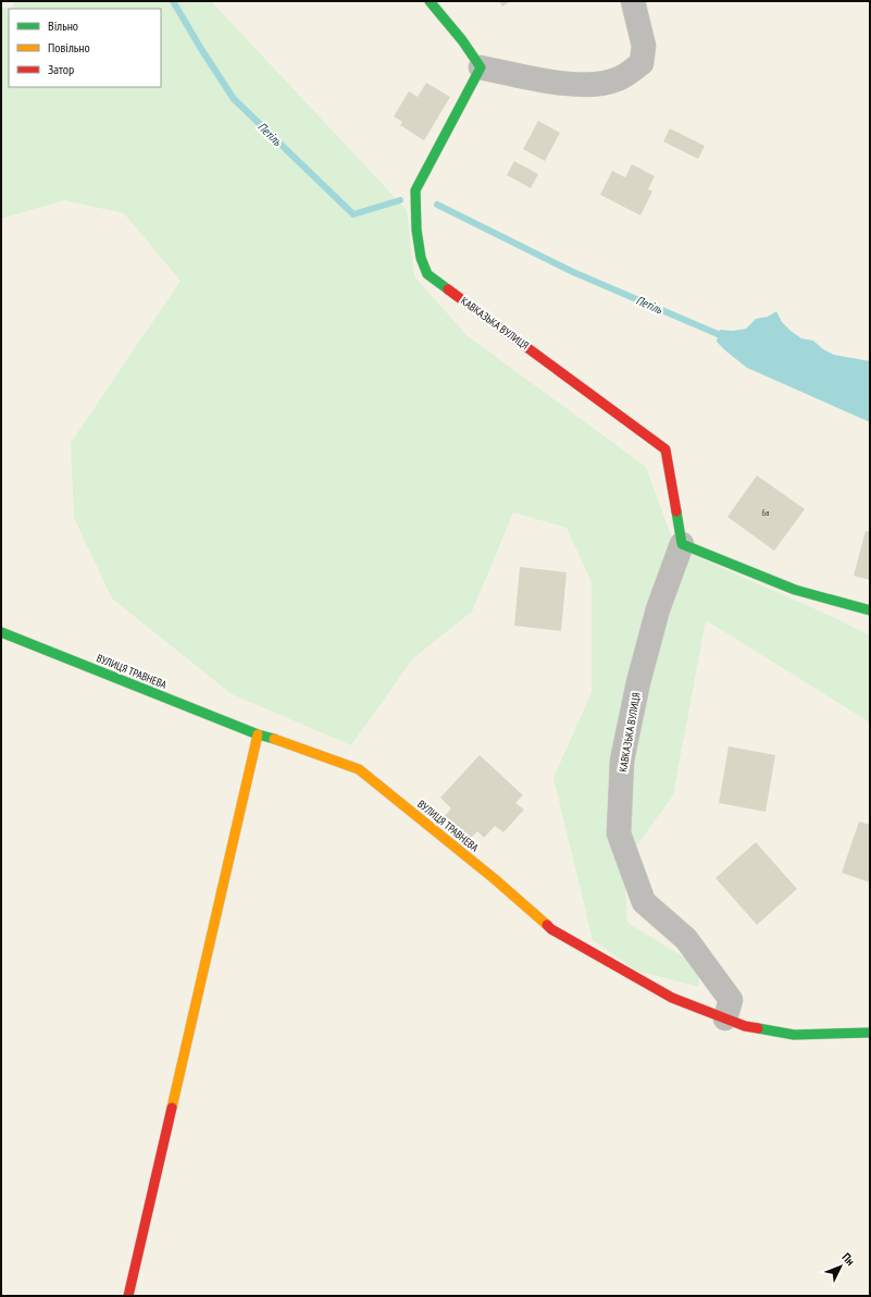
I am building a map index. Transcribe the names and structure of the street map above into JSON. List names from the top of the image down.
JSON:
{
  "streets": {
    "street": ["КАВКАЗЬКА ВУЛИЦЯ", "ВУЛИЦЯ ТРАВНЕВА"]
  },
  "crossings": [
    ["КАВКАЗЬКА ВУЛИЦЯ", "ВУЛИЦЯ ТРАВНЕВА"]
  ],
  "water": ["Петіль"],
  "house_numbers": ["6а"],
  "legend": ["Вільно", "Повільно", "Затор"],
  "north": "top right"
}
